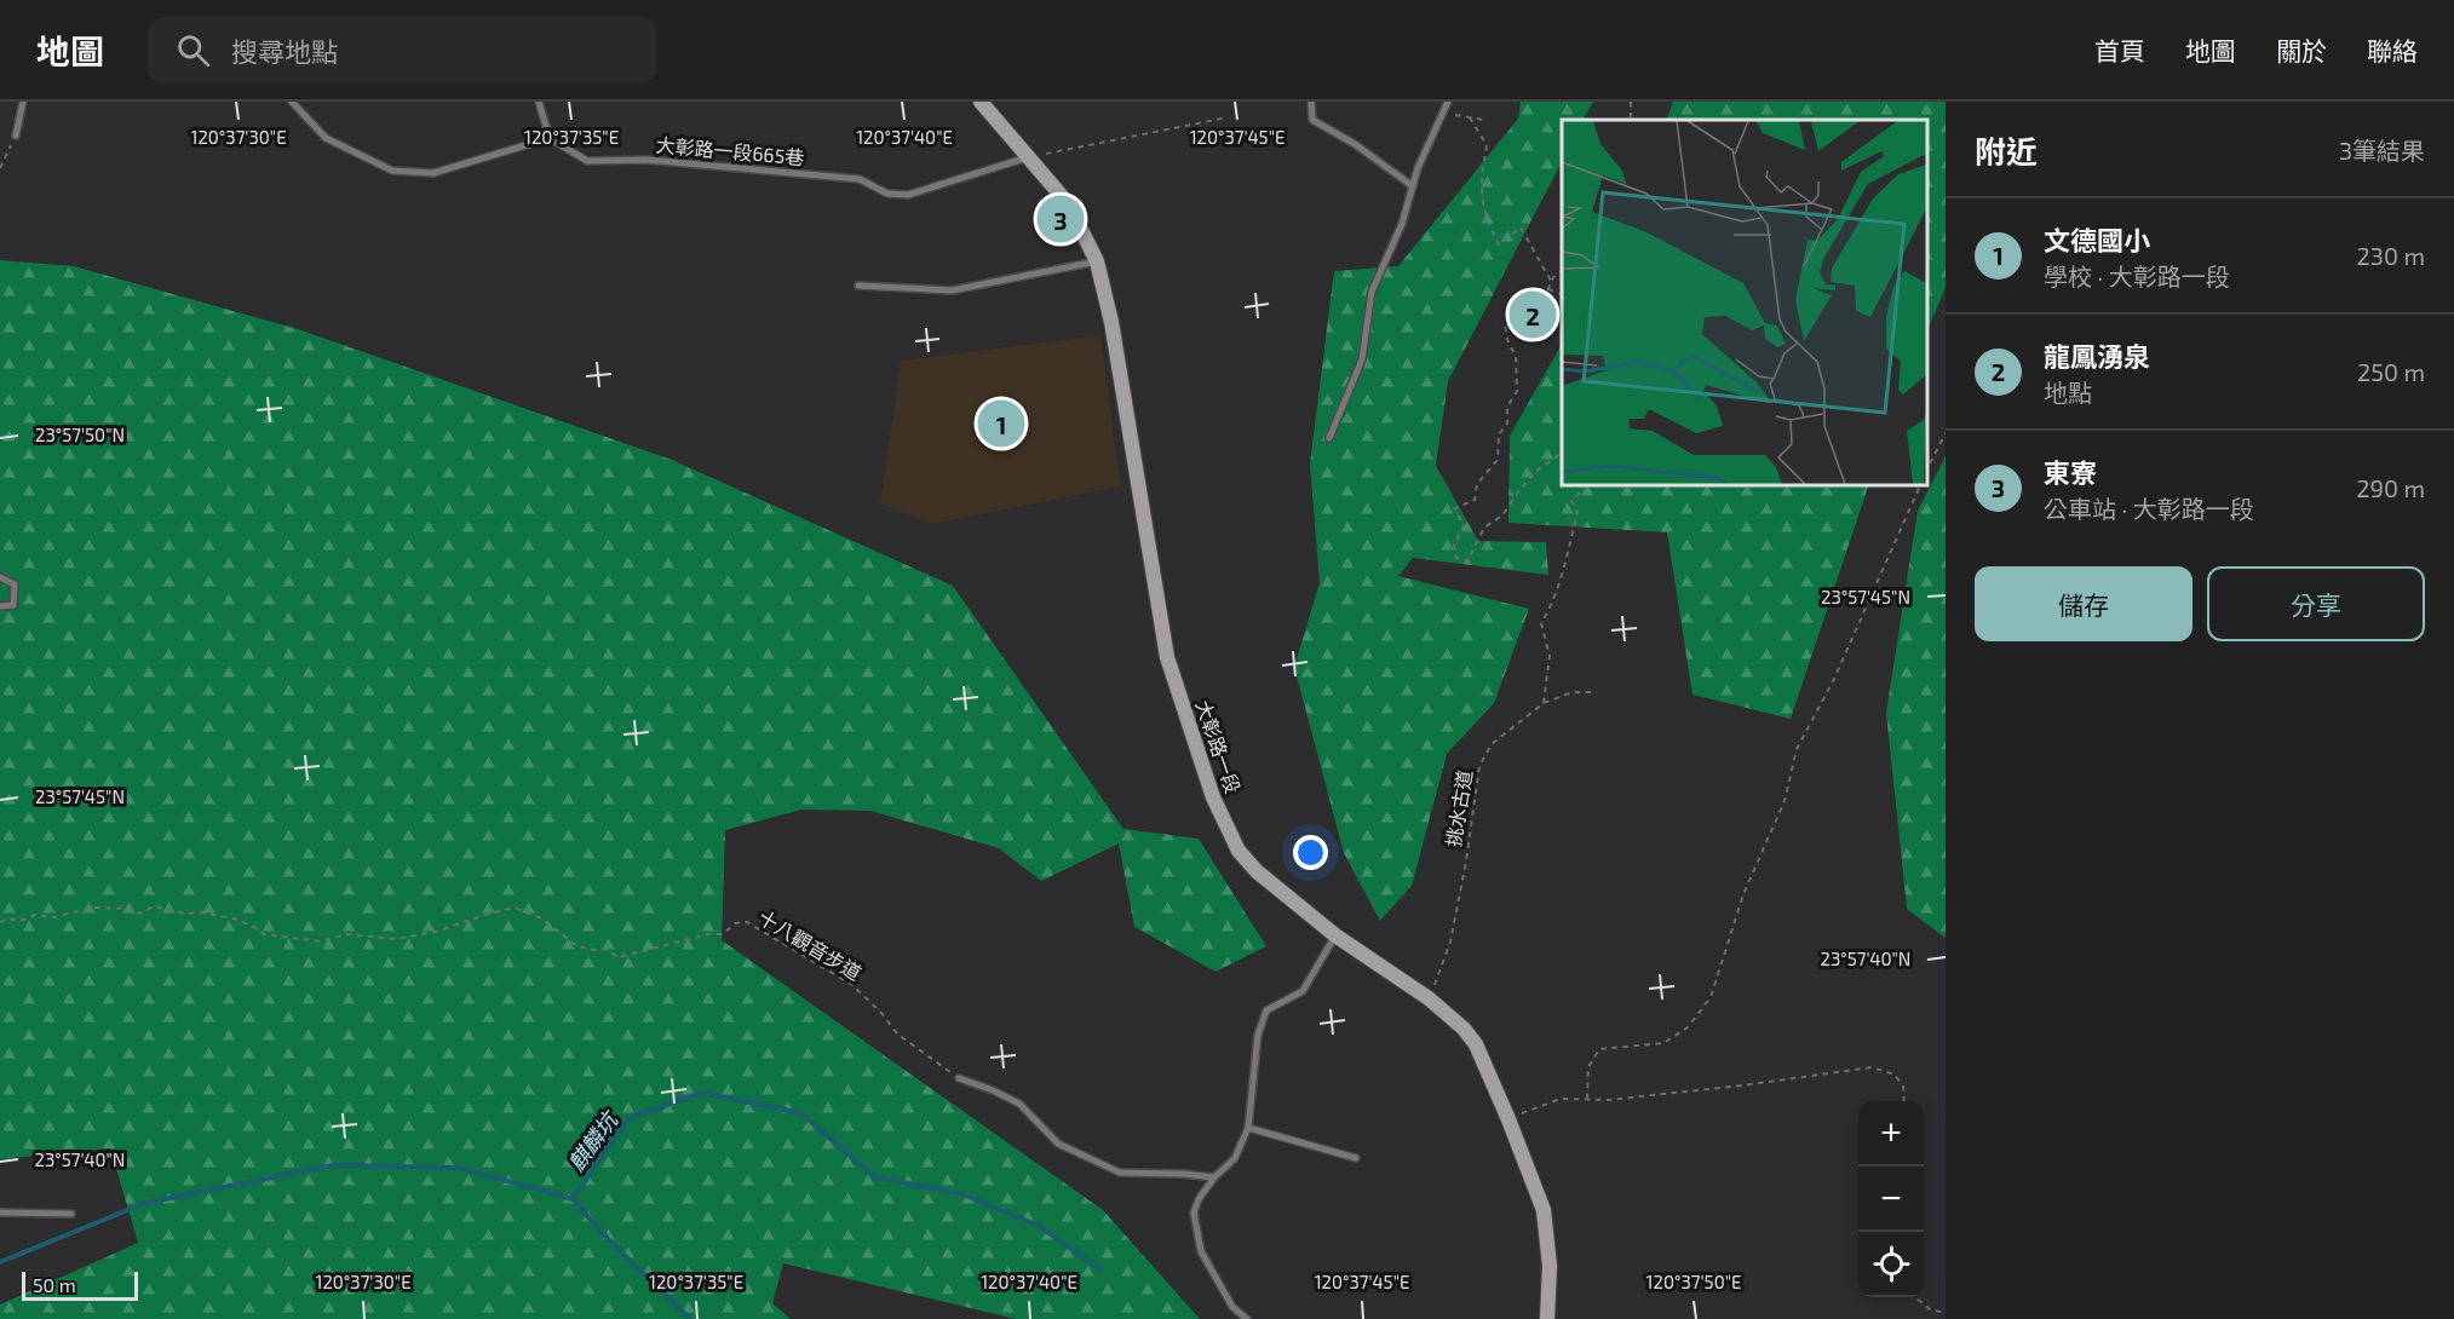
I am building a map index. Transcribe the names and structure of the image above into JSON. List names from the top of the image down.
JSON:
{
  "streets": {
    "main road": ["大彰路一段"],
    "lane": ["大彰路一段665巷"],
    "path": ["挑水古道", "十八觀音步道"]
  },
  "crossings": [
    ["大彰路一段665巷", "大彰路一段"],
    ["大彰路一段", "挑水古道"]
  ],
  "water": ["麒麟坑"],
  "scale_bar": "50 m",
  "page": {
    "header": "地圖",
    "search": "搜尋地點",
    "nav": [
      "首頁",
      "地圖",
      "關於",
      "聯絡"
    ],
    "heading": ["附近", "3筆結果"],
    "pins": ["3", "2", "1"],
    "list": [
      {
        "mark": "1",
        "name": "文德國小",
        "note": "學校 · 大彰路一段",
        "value": "230 m"
      },
      {
        "mark": "2",
        "name": "龍鳳湧泉",
        "note": "地點",
        "value": "250 m"
      },
      {
        "mark": "3",
        "name": "東寮",
        "note": "公車站 · 大彰路一段",
        "value": "290 m"
      }
    ],
    "buttons": ["儲存", "分享"],
    "map_buttons": ["+", "−"],
    "scale": "50 m"
  },
  "coordinates": [
    "120°37'30\"E",
    "120°37'35\"E",
    "120°37'40\"E",
    "120°37'45\"E",
    "23°57'50\"N",
    "23°57'45\"N",
    "23°57'40\"N",
    "120°37'50\"E"
  ]
}
